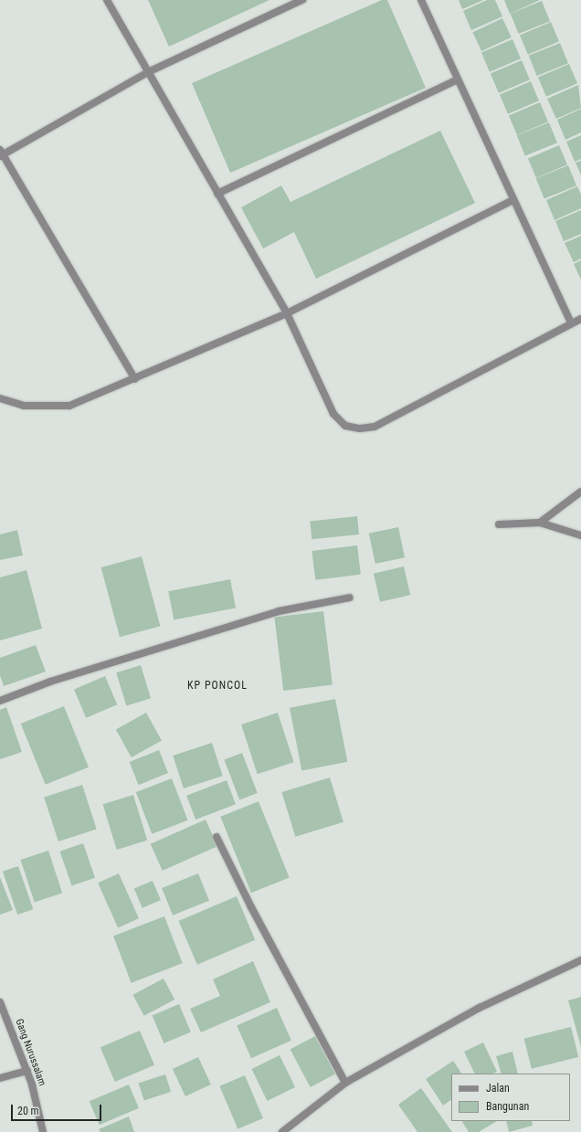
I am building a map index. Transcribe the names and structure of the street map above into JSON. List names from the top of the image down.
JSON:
{
  "streets": {
    "street": ["Gang Nurussalam"]
  },
  "districts": ["KP PONCOL"],
  "legend": ["Jalan", "Bangunan"],
  "scale_bar": "20 m"
}
